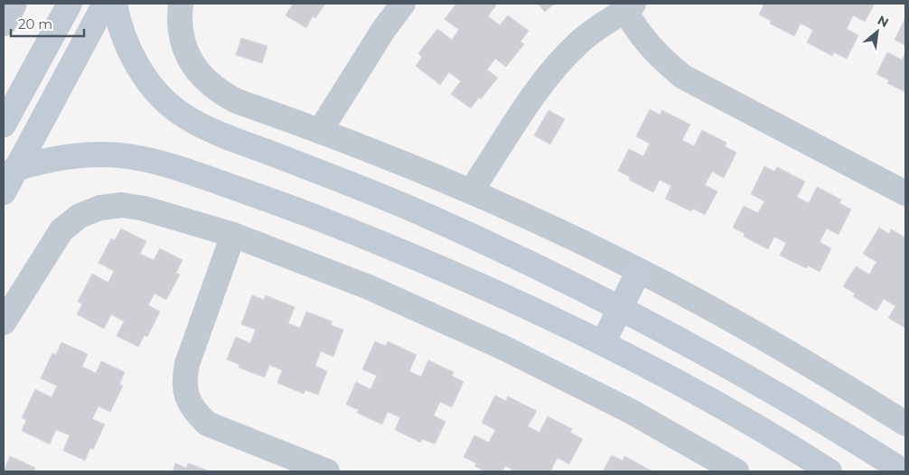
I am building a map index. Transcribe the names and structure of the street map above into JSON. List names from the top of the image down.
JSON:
{
  "scale_bar": "20 m",
  "north": "top right"
}
